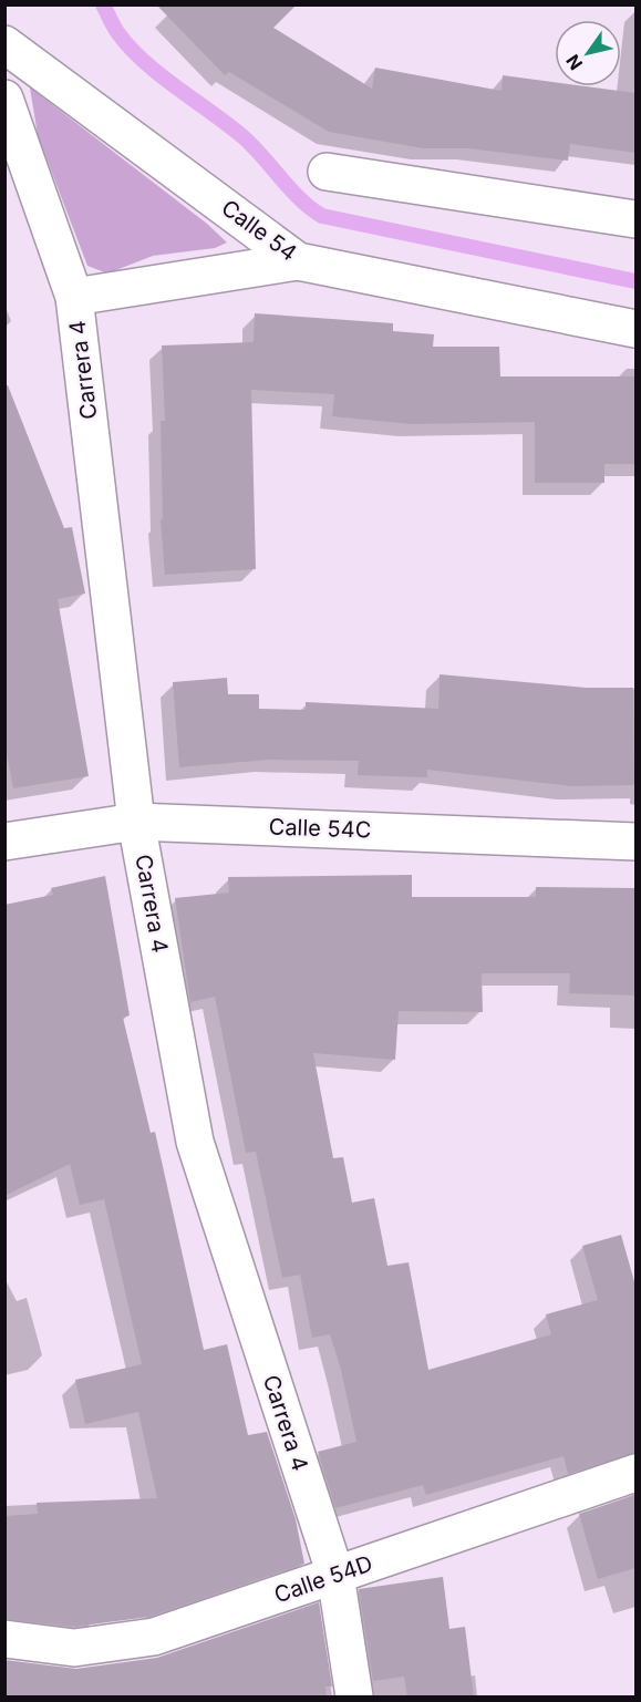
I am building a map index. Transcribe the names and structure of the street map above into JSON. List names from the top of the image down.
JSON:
{
  "streets": {
    "street": [
      "Calle 54",
      "Carrera 4",
      "Calle 54C",
      "Calle 54D"
    ]
  },
  "crossings": [
    ["Carrera 4", "Calle 54C"],
    ["Carrera 4", "Calle 54D"]
  ],
  "north": "bottom left"
}
